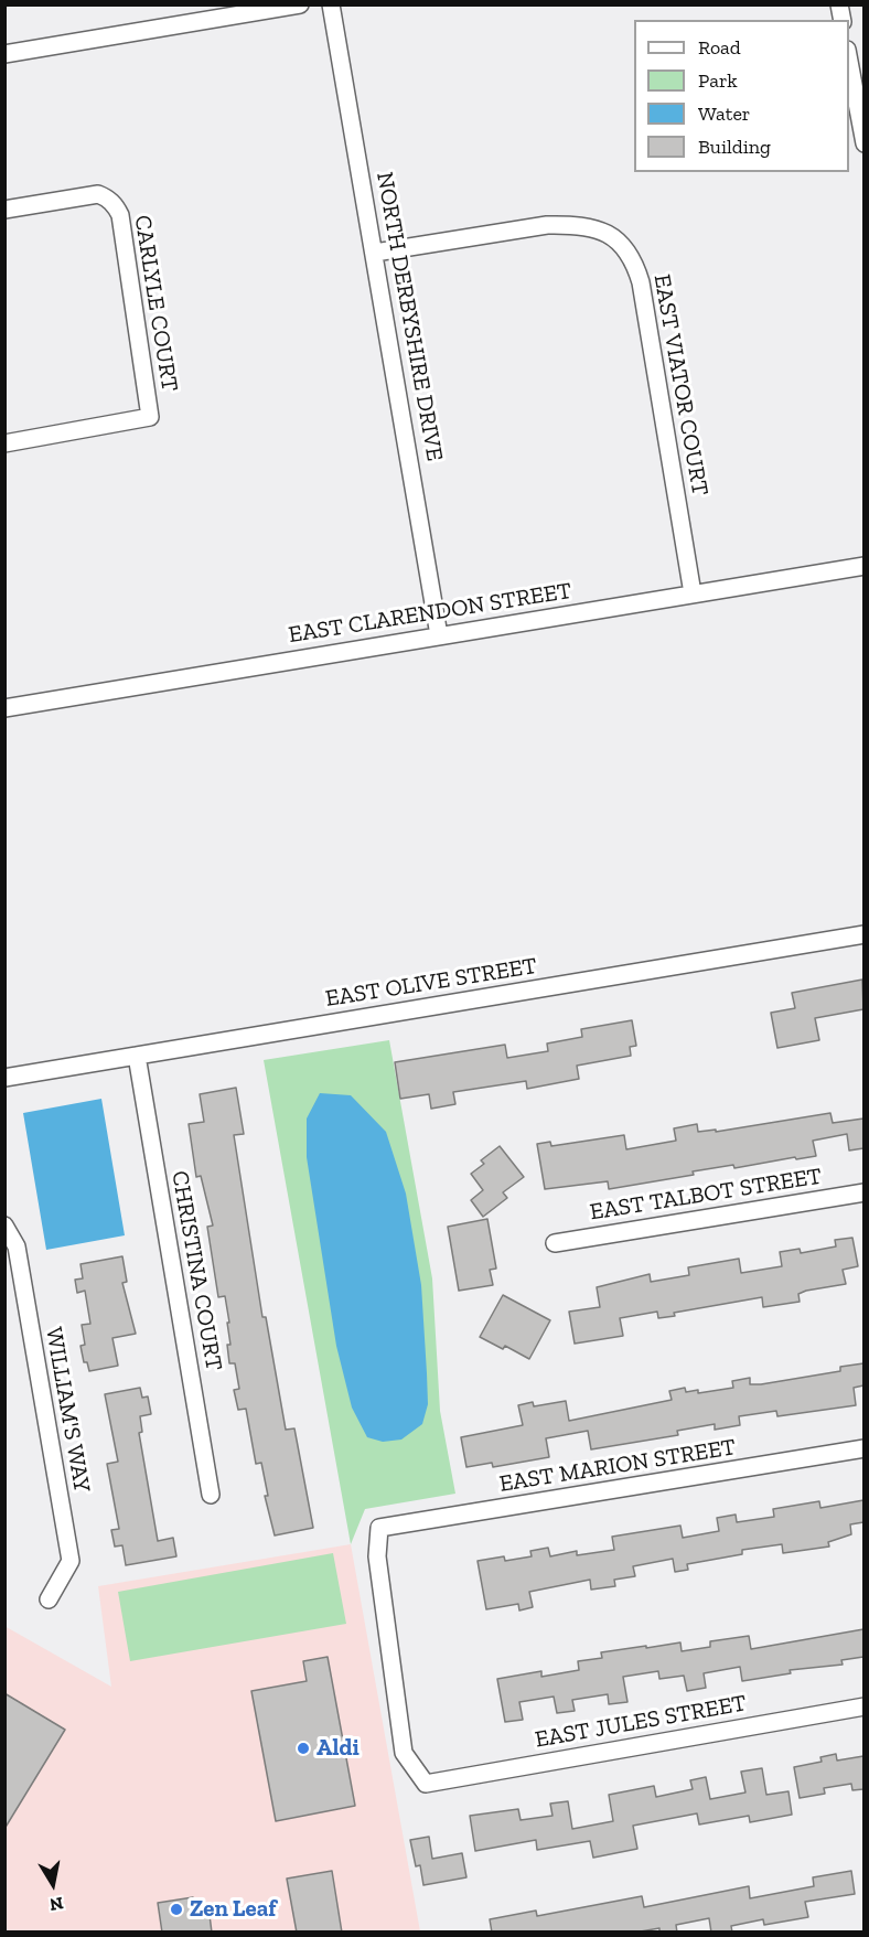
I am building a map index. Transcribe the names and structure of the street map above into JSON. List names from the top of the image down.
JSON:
{
  "streets": {
    "street": [
      "CARLYLE COURT",
      "NORTH DERBYSHIRE DRIVE",
      "EAST VIATOR COURT",
      "EAST CLARENDON STREET",
      "EAST OLIVE STREET",
      "EAST TALBOT STREET",
      "CHRISTINA COURT",
      "WILLIAM'S WAY",
      "EAST MARION STREET",
      "EAST JULES STREET"
    ]
  },
  "crossings": [
    ["NORTH DERBYSHIRE DRIVE", "EAST VIATOR COURT"],
    ["NORTH DERBYSHIRE DRIVE", "EAST CLARENDON STREET"],
    ["EAST VIATOR COURT", "EAST CLARENDON STREET"],
    ["EAST OLIVE STREET", "CHRISTINA COURT"],
    ["EAST MARION STREET", "EAST JULES STREET"]
  ],
  "places": ["Aldi", "Zen Leaf"],
  "legend": [
    "Road",
    "Park",
    "Water",
    "Building"
  ],
  "north": "bottom"
}
